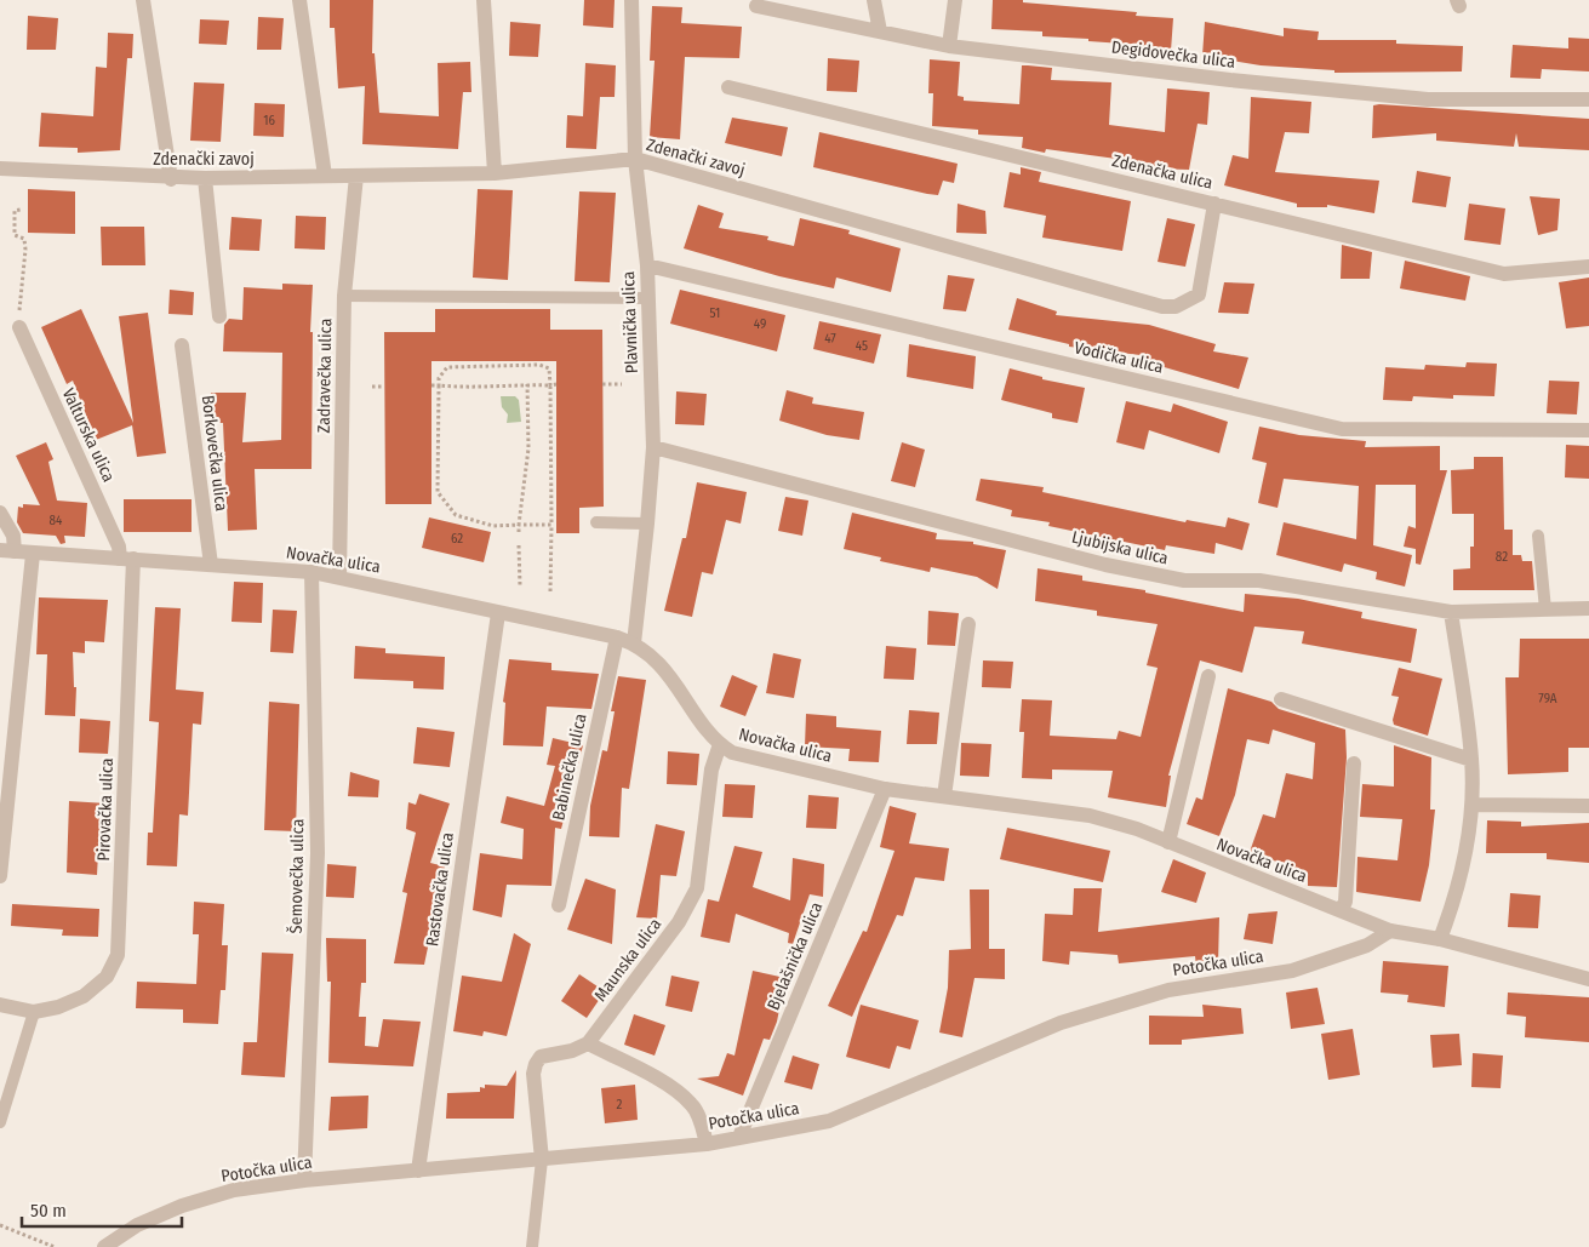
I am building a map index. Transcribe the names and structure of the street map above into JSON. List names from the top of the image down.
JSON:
{
  "streets": {
    "street": [
      "Degidovečka ulica",
      "Zdenački zavoj",
      "Zdenačka ulica",
      "Plavnička ulica",
      "Vodička ulica",
      "Zadravečka ulica",
      "Valturska ulica",
      "Borkovečka ulica",
      "Ljubijska ulica",
      "Novačka ulica",
      "Babinečka ulica",
      "Pirovačka ulica",
      "Šemovečka ulica",
      "Rastovačka ulica",
      "Bjelašnička ulica",
      "Maunska ulica",
      "Potočka ulica"
    ]
  },
  "crossings": [
    ["Zdenački zavoj", "Zdenačka ulica"],
    ["Zdenački zavoj", "Plavnička ulica"],
    ["Zdenački zavoj", "Zadravečka ulica"],
    ["Plavnička ulica", "Vodička ulica"],
    ["Plavnička ulica", "Ljubijska ulica"],
    ["Plavnička ulica", "Novačka ulica"],
    ["Zadravečka ulica", "Novačka ulica"],
    ["Valturska ulica", "Novačka ulica"],
    ["Valturska ulica", "Pirovačka ulica"],
    ["Borkovečka ulica", "Novačka ulica"],
    ["Novačka ulica", "Babinečka ulica"],
    ["Novačka ulica", "Pirovačka ulica"],
    ["Novačka ulica", "Šemovečka ulica"],
    ["Novačka ulica", "Rastovačka ulica"],
    ["Novačka ulica", "Bjelašnička ulica"],
    ["Novačka ulica", "Maunska ulica"],
    ["Novačka ulica", "Potočka ulica"],
    ["Šemovečka ulica", "Potočka ulica"],
    ["Rastovačka ulica", "Potočka ulica"],
    ["Bjelašnička ulica", "Potočka ulica"]
  ],
  "house_numbers": [
    "16",
    "51",
    "49",
    "47",
    "45",
    "84",
    "62",
    "82",
    "79A",
    "2"
  ],
  "scale_bar": "50 m"
}
